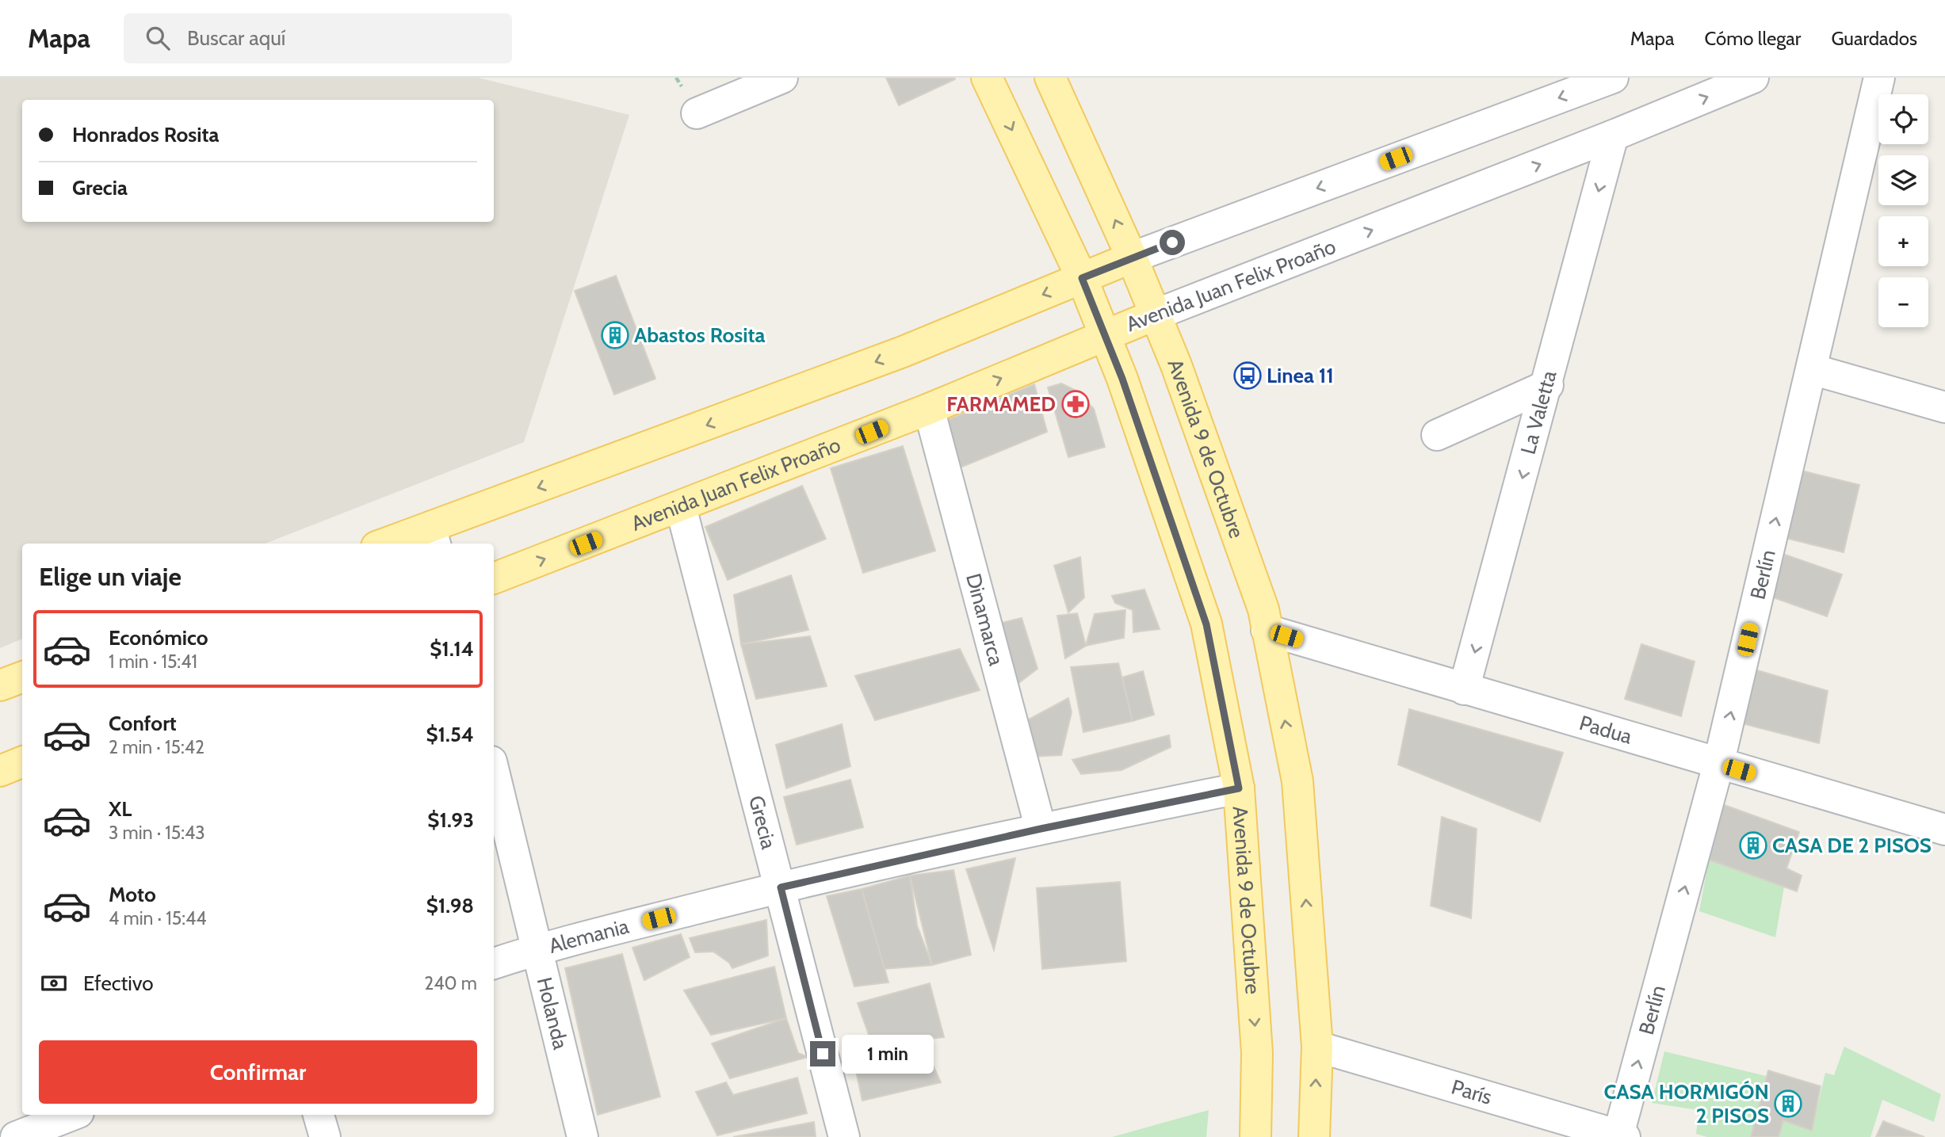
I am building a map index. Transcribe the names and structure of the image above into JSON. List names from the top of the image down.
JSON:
{
  "streets": {
    "main road": ["Avenida Juan Felix Proaño", "Avenida 9 de Octubre"],
    "street": [
      "La Valetta",
      "Berlín",
      "Dinamarca",
      "Padua",
      "Grecia",
      "Alemania",
      "Holanda",
      "París"
    ]
  },
  "crossings": [
    ["Avenida Juan Felix Proaño", "La Valetta"],
    ["Avenida Juan Felix Proaño", "Avenida 9 de Octubre"],
    ["Avenida Juan Felix Proaño", "Dinamarca"],
    ["Avenida Juan Felix Proaño", "Grecia"],
    ["La Valetta", "Padua"],
    ["Avenida 9 de Octubre", "Padua"],
    ["Avenida 9 de Octubre", "Alemania"],
    ["Avenida 9 de Octubre", "París"],
    ["Berlín", "Padua"],
    ["Berlín", "París"],
    ["Dinamarca", "Alemania"],
    ["Grecia", "Alemania"],
    ["Alemania", "Holanda"]
  ],
  "one_way": ["La Valetta", "Berlín"],
  "places": {
    "building": ["Abastos Rosita", "CASA DE 2 PISOS", "CASA HORMIGÓN 2 PISOS"],
    "bus stop": ["Linea 11"],
    "pharmacy": ["FARMAMED"]
  },
  "page": {
    "header": "Mapa",
    "search": "Buscar aquí",
    "nav": ["Mapa", "Cómo llegar", "Guardados"],
    "map_buttons": ["+", "−"],
    "banner": ["Honrados Rosita", "Grecia"],
    "heading": "Elige un viaje",
    "list": [
      {
        "name": "Económico",
        "note": "1 min · 15:41",
        "value": "$1.14"
      },
      {
        "name": "Confort",
        "note": "2 min · 15:42",
        "value": "$1.54"
      },
      {
        "name": "XL",
        "note": "3 min · 15:43",
        "value": "$1.93"
      },
      {
        "name": "Moto",
        "note": "4 min · 15:44",
        "value": "$1.98"
      }
    ],
    "pay": ["Efectivo", "240 m"],
    "buttons": "Confirmar",
    "bubble": "1 min"
  }
}
